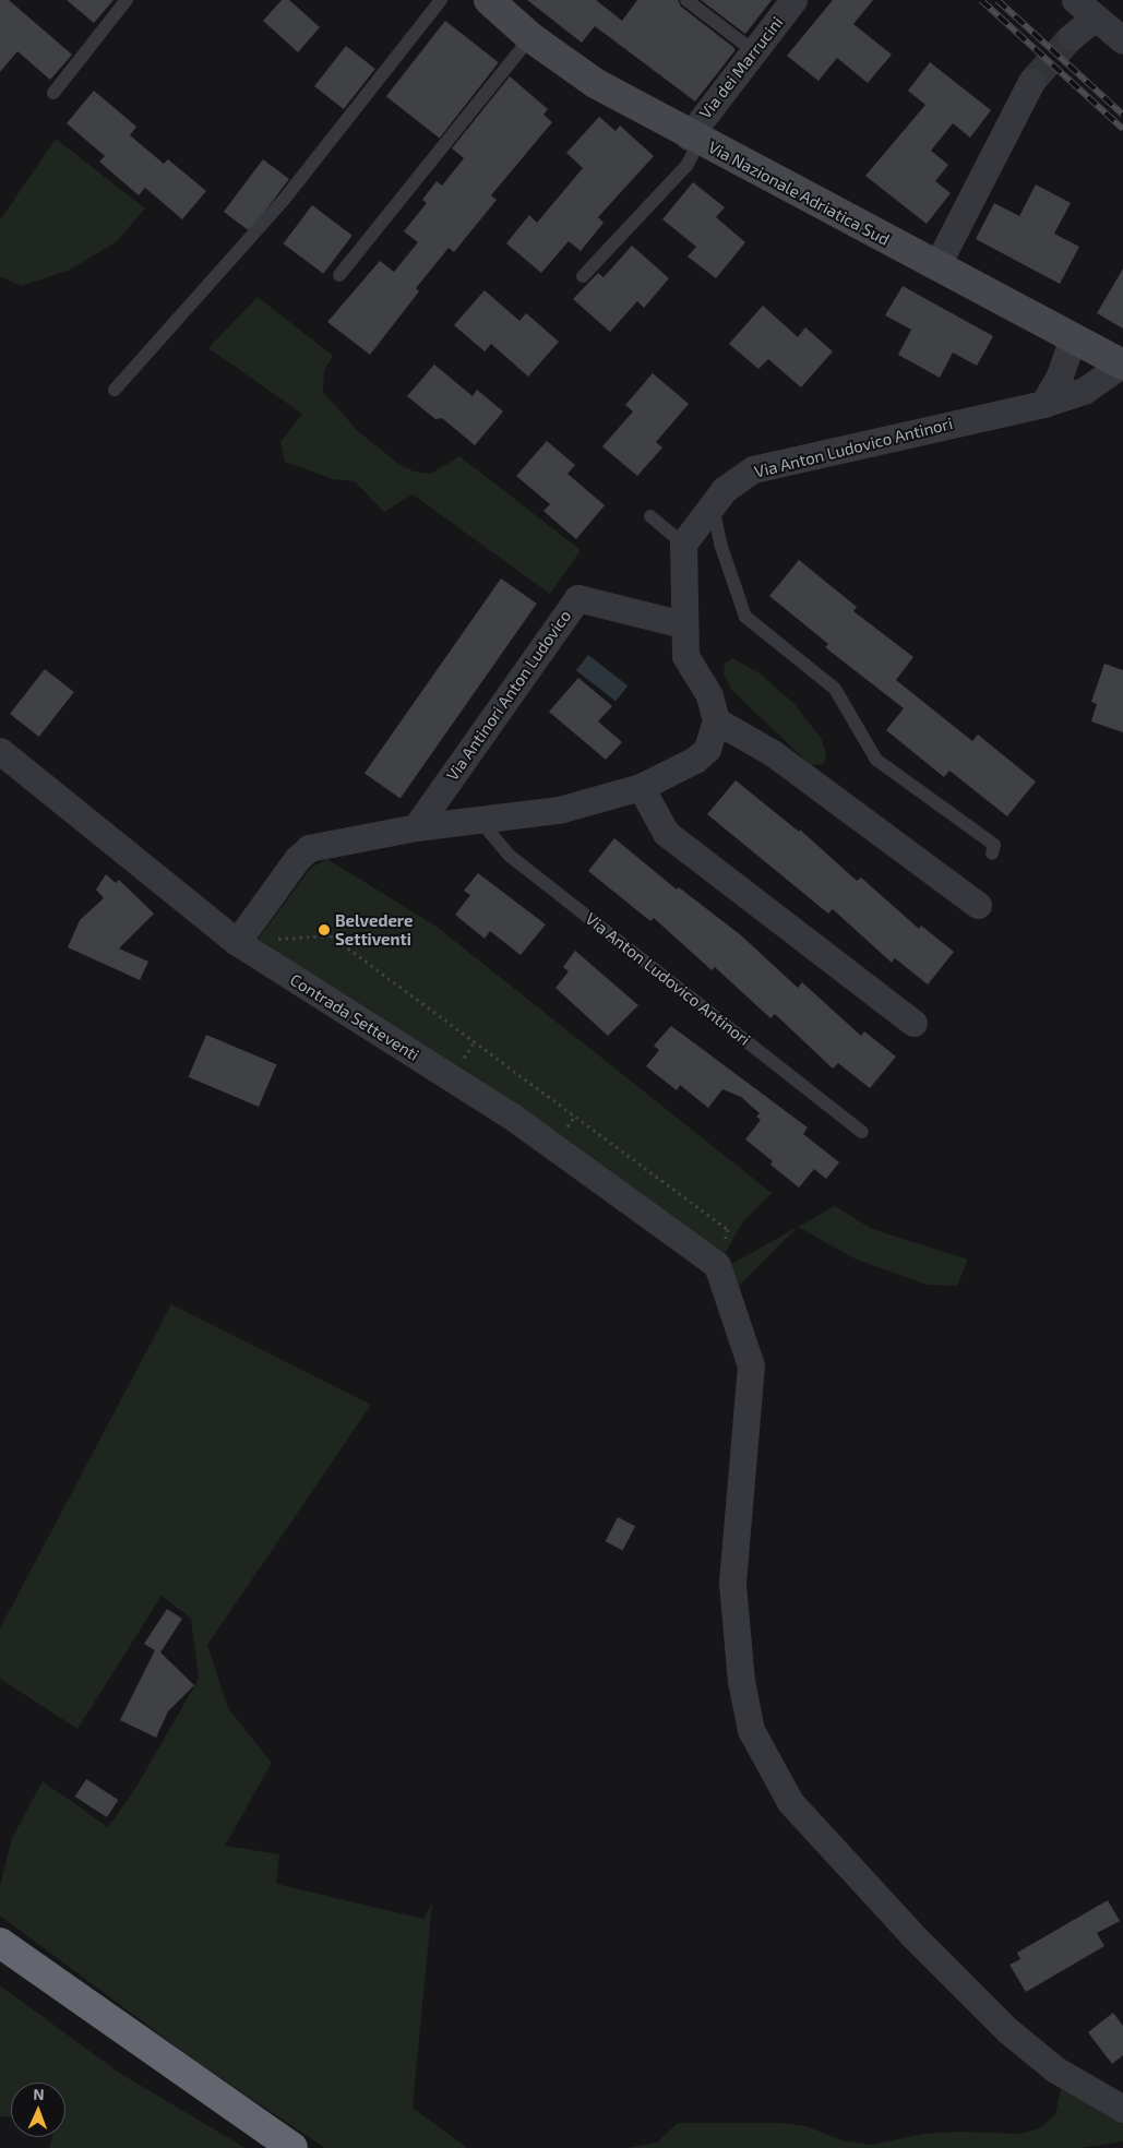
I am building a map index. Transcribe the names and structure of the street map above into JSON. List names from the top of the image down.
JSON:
{
  "streets": {
    "main road": ["Via Nazionale Adriatica Sud"],
    "street": [
      "Via dei Marrucini",
      "Via Anton Ludovico Antinori",
      "Via Antinori Anton Ludovico",
      "Contrada Setteventi"
    ]
  },
  "crossings": [
    ["Via dei Marrucini", "Via Nazionale Adriatica Sud"],
    ["Via Nazionale Adriatica Sud", "Via Anton Ludovico Antinori"]
  ],
  "places": ["Belvedere Settiventi"],
  "north": "top"
}
